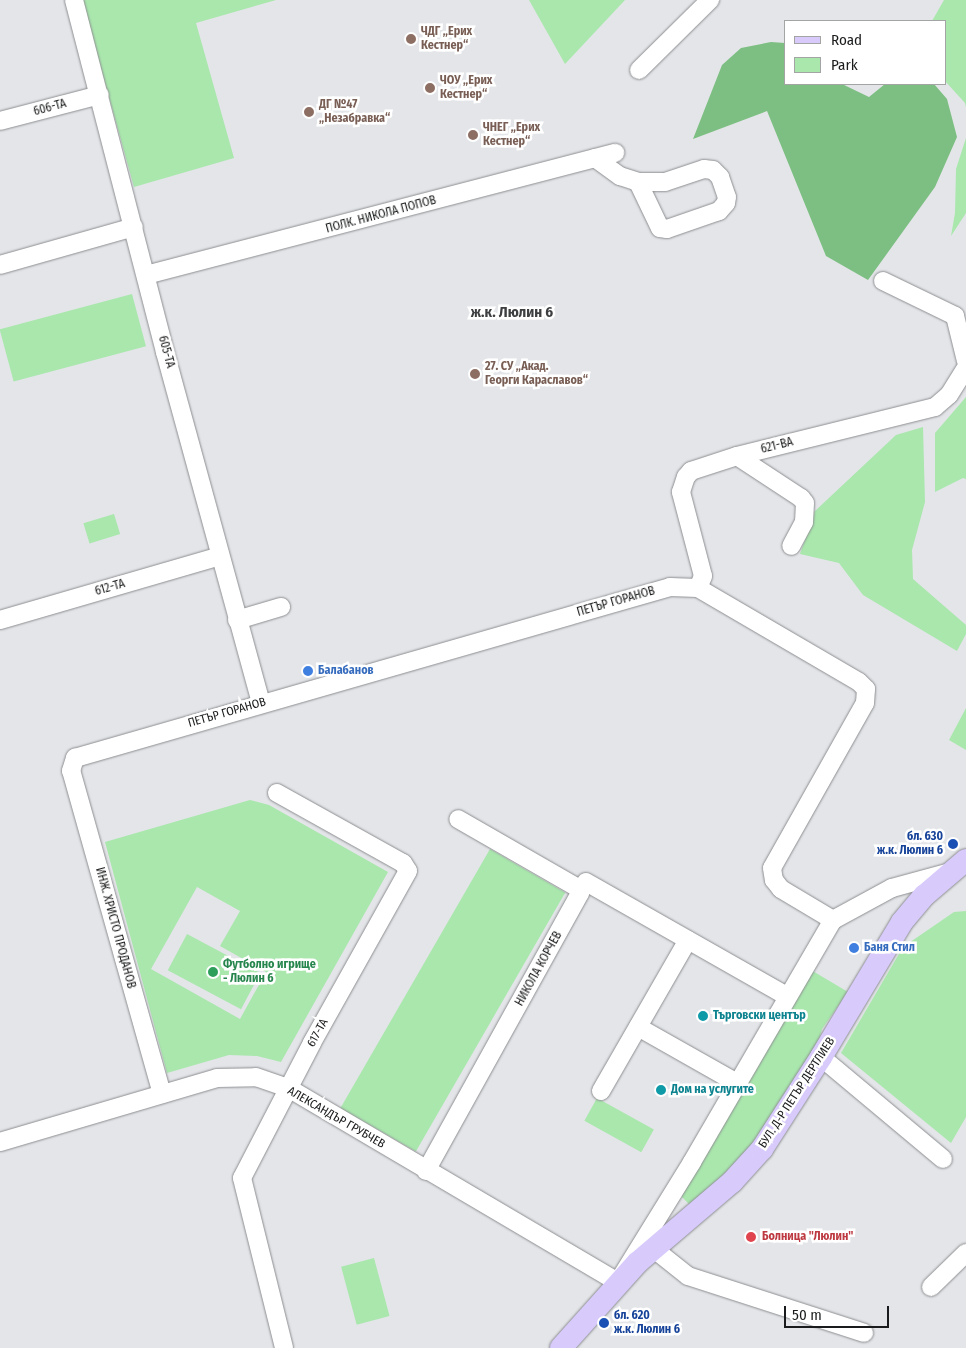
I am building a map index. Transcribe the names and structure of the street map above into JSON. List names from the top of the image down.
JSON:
{
  "streets": {
    "main road": ["БУЛ. Д-Р ПЕТЪР ДЕРТЛИЕВ"],
    "street": [
      "606-ТА",
      "ПОЛК. НИКОЛА ПОПОВ",
      "605-ТА",
      "621-ВА",
      "612-ТА",
      "ПЕТЪР ГОРАНОВ",
      "ИНЖ. ХРИСТО ПРОДАНОВ",
      "НИКОЛА КОРЧЕВ",
      "617-ТА",
      "АЛЕКСАНДЪР ГРУБЧЕВ"
    ]
  },
  "crossings": [
    ["606-ТА", "605-ТА"],
    ["ПОЛК. НИКОЛА ПОПОВ", "605-ТА"],
    ["605-ТА", "612-ТА"],
    ["605-ТА", "ПЕТЪР ГОРАНОВ"],
    ["621-ВА", "ПЕТЪР ГОРАНОВ"],
    ["ПЕТЪР ГОРАНОВ", "ИНЖ. ХРИСТО ПРОДАНОВ"],
    ["ИНЖ. ХРИСТО ПРОДАНОВ", "АЛЕКСАНДЪР ГРУБЧЕВ"],
    ["НИКОЛА КОРЧЕВ", "АЛЕКСАНДЪР ГРУБЧЕВ"],
    ["617-ТА", "АЛЕКСАНДЪР ГРУБЧЕВ"],
    ["БУЛ. Д-Р ПЕТЪР ДЕРТЛИЕВ", "АЛЕКСАНДЪР ГРУБЧЕВ"]
  ],
  "districts": ["ж.к. Люлин 6"],
  "places": [
    "ЧДГ „Ерих Кестнер“",
    "ЧОУ „Ерих Кестнер“",
    "ДГ №47 „Незабравка“",
    "ЧНЕГ „Ерих Кестнер“",
    "27. СУ „Акад. Георги Караславов“",
    "Балабанов",
    "бл. 630 ж.к. Люлин 6",
    "Баня Стил",
    "Футболно игрище - Люлин 6",
    "Търговски център",
    "Дом на услугите",
    "Болница \"Люлин\"",
    "бл. 620 ж.к. Люлин 6"
  ],
  "legend": ["Road", "Park"],
  "scale_bar": "50 m"
}
